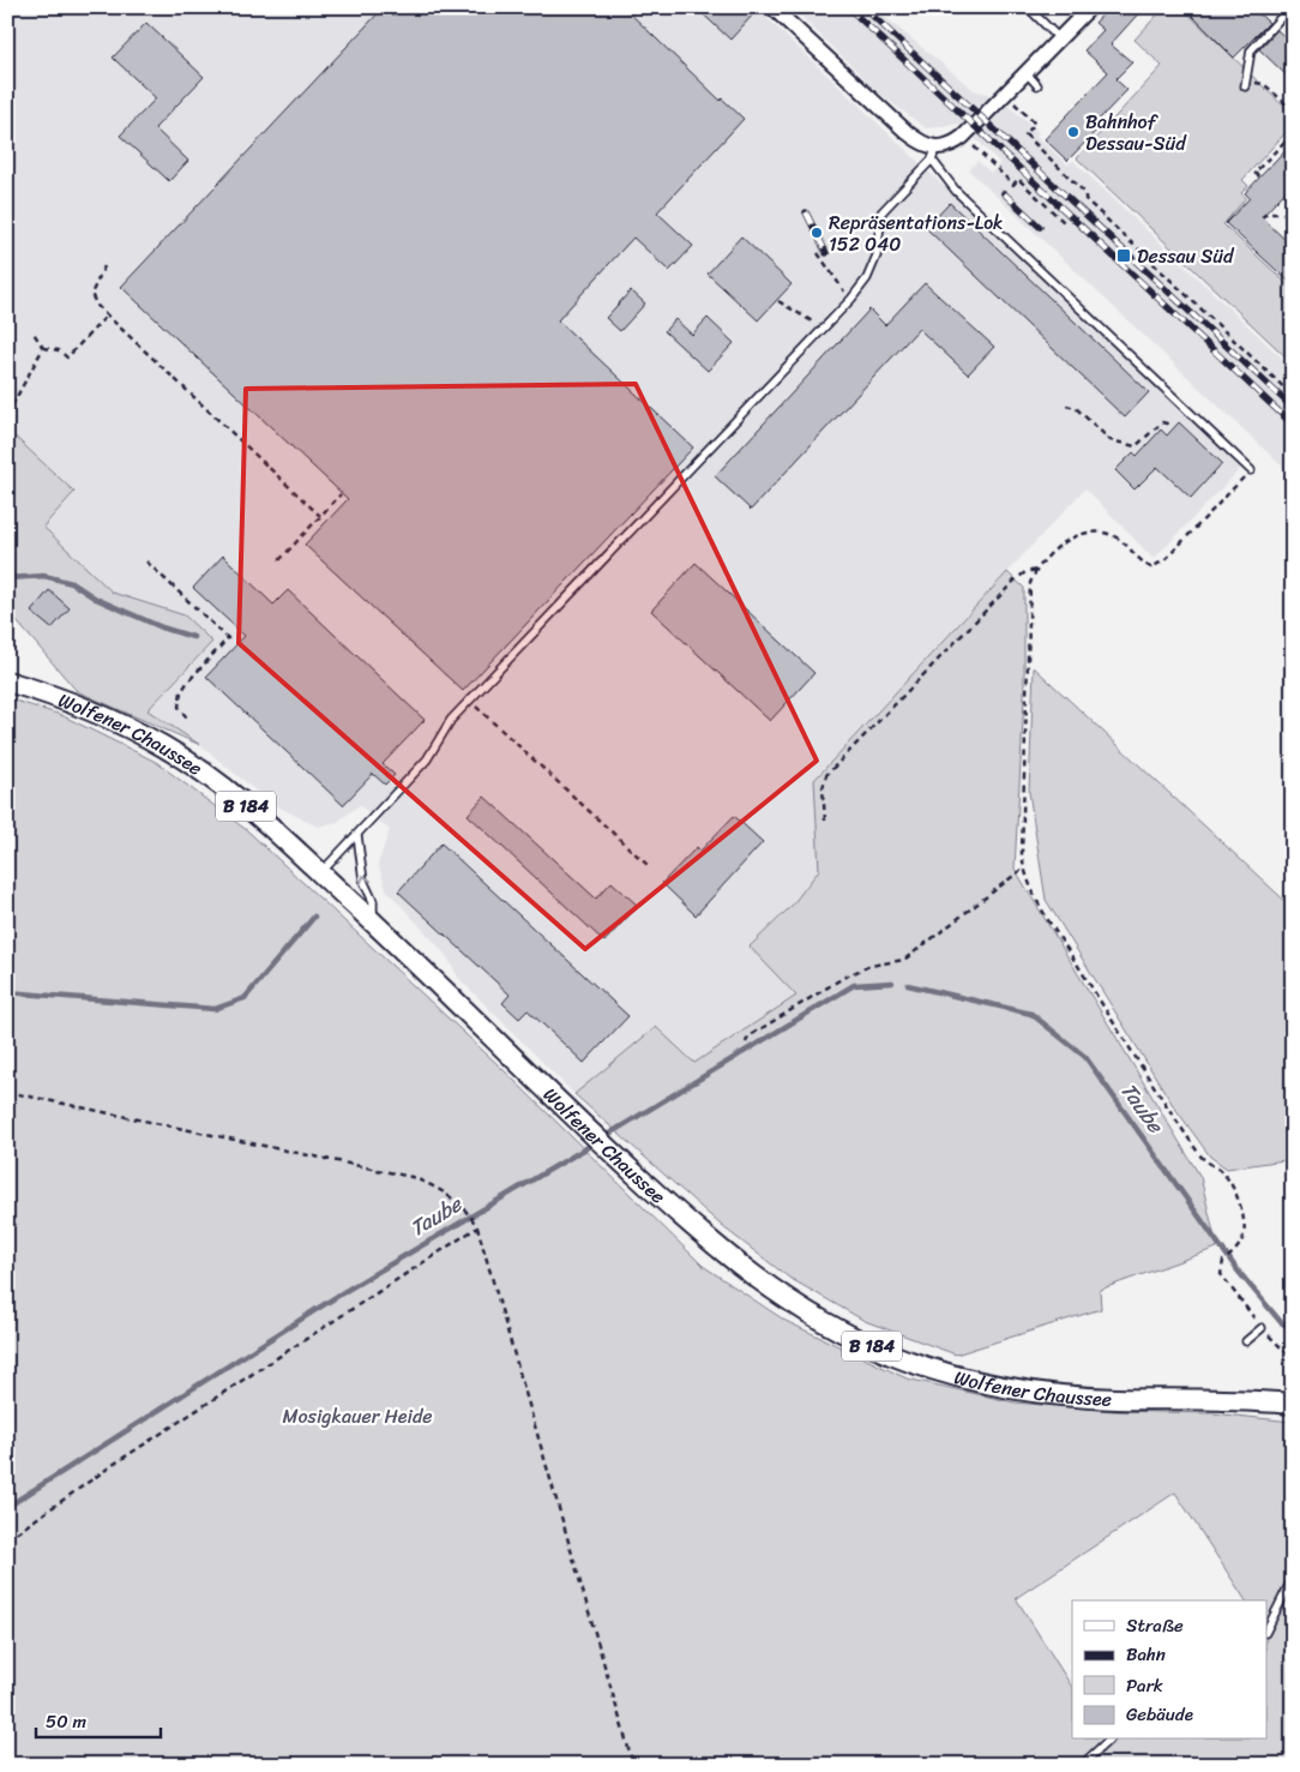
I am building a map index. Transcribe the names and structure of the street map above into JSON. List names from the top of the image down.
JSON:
{
  "streets": {
    "main road": ["Wolfener Chaussee", "B 184"]
  },
  "water": ["Taube"],
  "parks": ["Mosigkauer Heide"],
  "places": {
    "other": ["Bahnhof Dessau-Süd", "Repräsentations-Lok 152 040"],
    "transit": ["Dessau Süd"]
  },
  "legend": [
    "Straße",
    "Bahn",
    "Park",
    "Gebäude"
  ],
  "scale_bar": "50 m"
}
